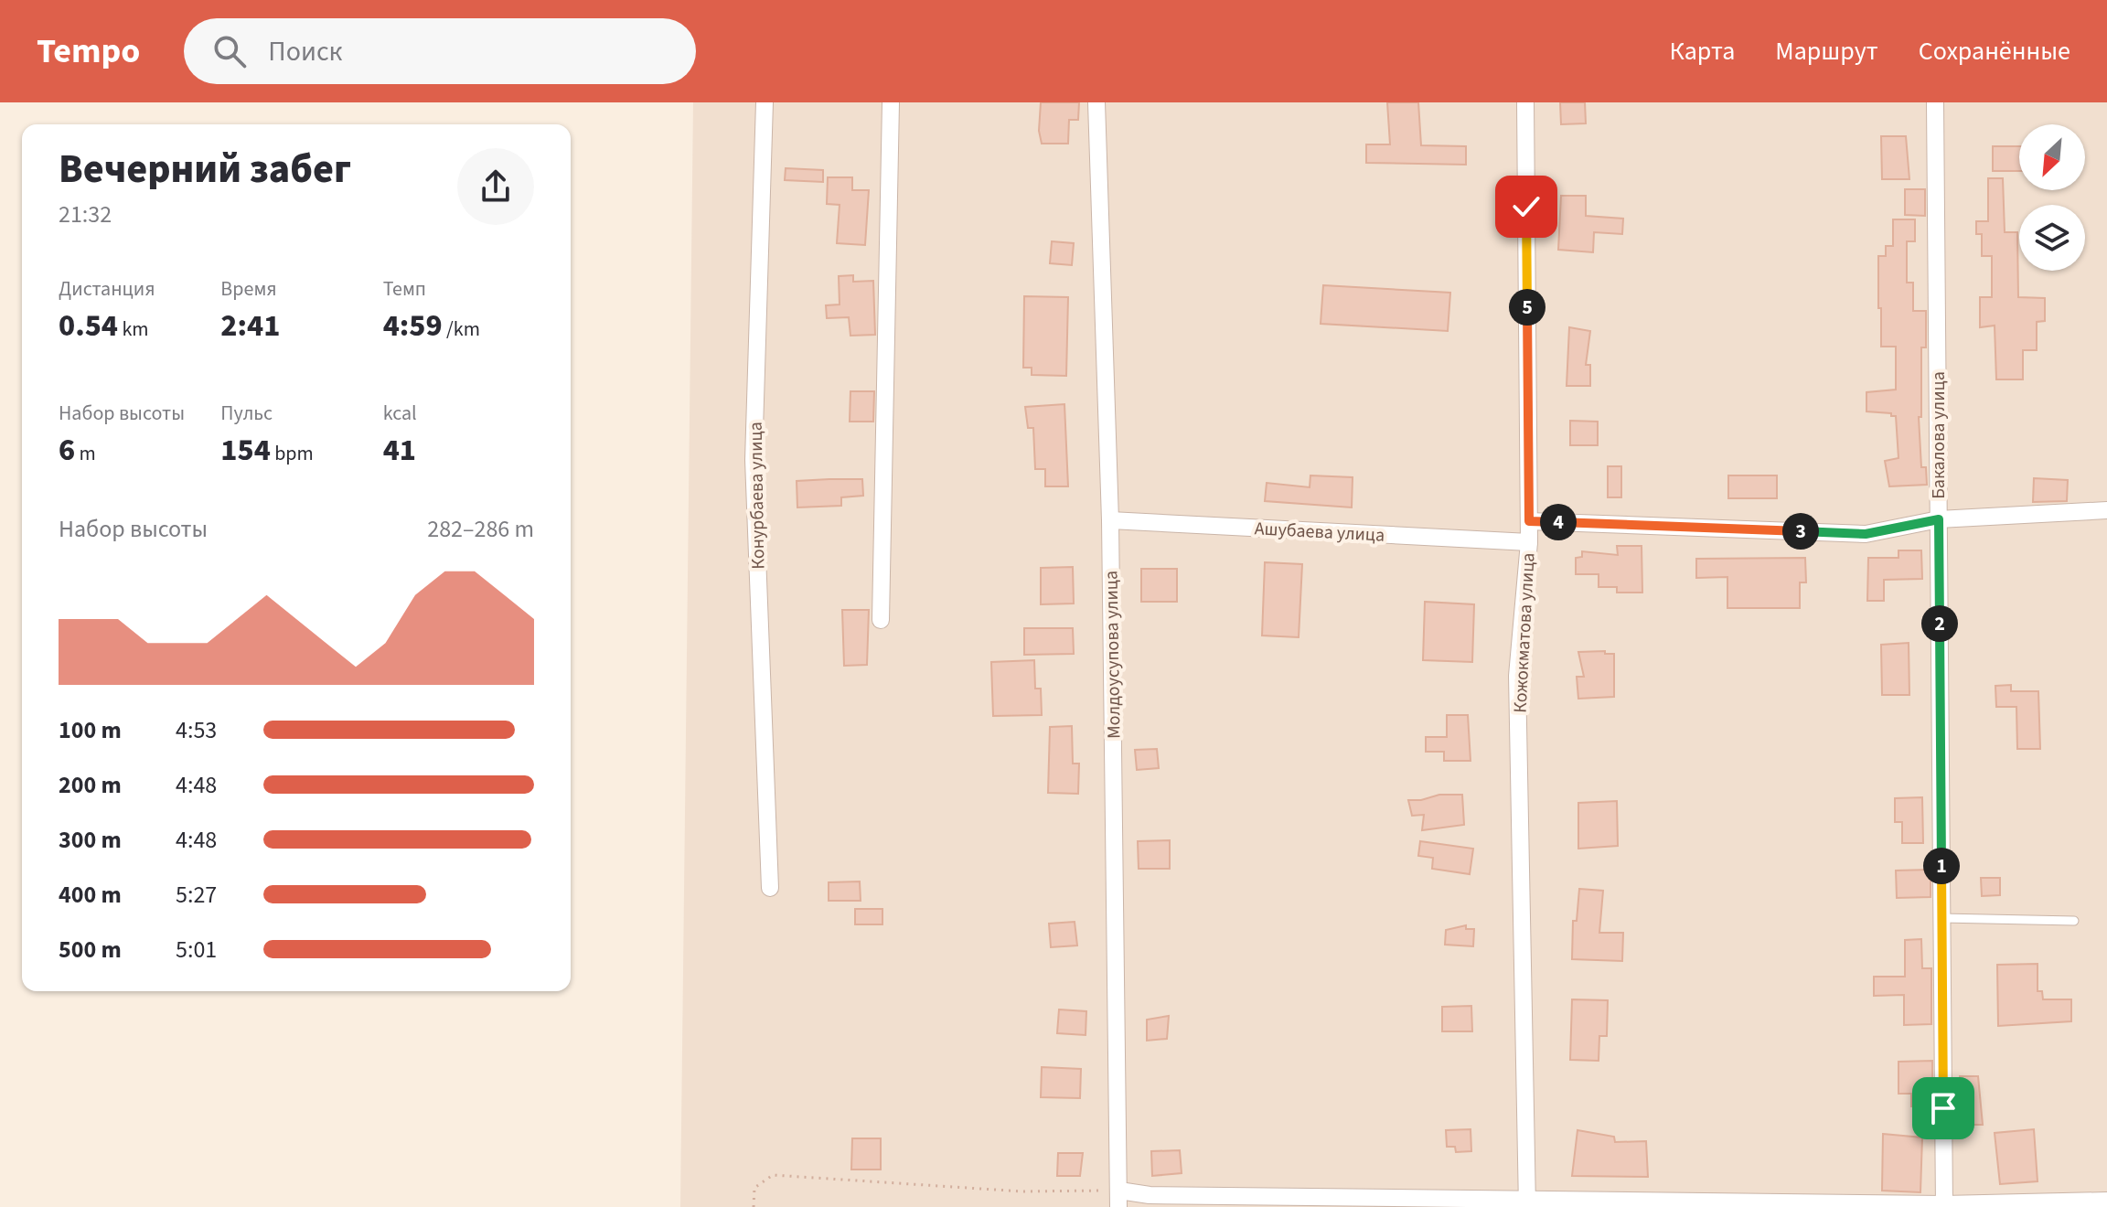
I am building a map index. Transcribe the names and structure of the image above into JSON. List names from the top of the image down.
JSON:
{
  "streets": {
    "street": [
      "Бакалова улица",
      "Конурбаева улица",
      "Ашубаева улица",
      "Кожокматова улица",
      "Молдоусупова улица"
    ]
  },
  "crossings": [
    ["Ашубаева улица", "Кожокматова улица"],
    ["Ашубаева улица", "Молдоусупова улица"]
  ],
  "north": "bottom left",
  "page": {
    "header": "Tempo",
    "search": "Поиск",
    "nav": ["Карта", "Маршрут", "Сохранённые"],
    "heading": ["Вечерний забег", "21:32"],
    "stats": [
      ["Дистанция", "0.54 km"],
      ["Время", "2:41"],
      ["Темп", "4:59 /km"],
      ["Набор высоты", "6 m"],
      ["Пульс", "154 bpm"],
      ["kcal", "41"]
    ],
    "pins": [
      "5",
      "4",
      "3",
      "2",
      "1"
    ],
    "chart": ["Набор высоты", "282–286 m"],
    "list": [
      {
        "name": "100 m",
        "note": "4:53"
      },
      {
        "name": "200 m",
        "note": "4:48"
      },
      {
        "name": "300 m",
        "note": "4:48"
      },
      {
        "name": "400 m",
        "note": "5:27"
      },
      {
        "name": "500 m",
        "note": "5:01"
      }
    ]
  }
}
